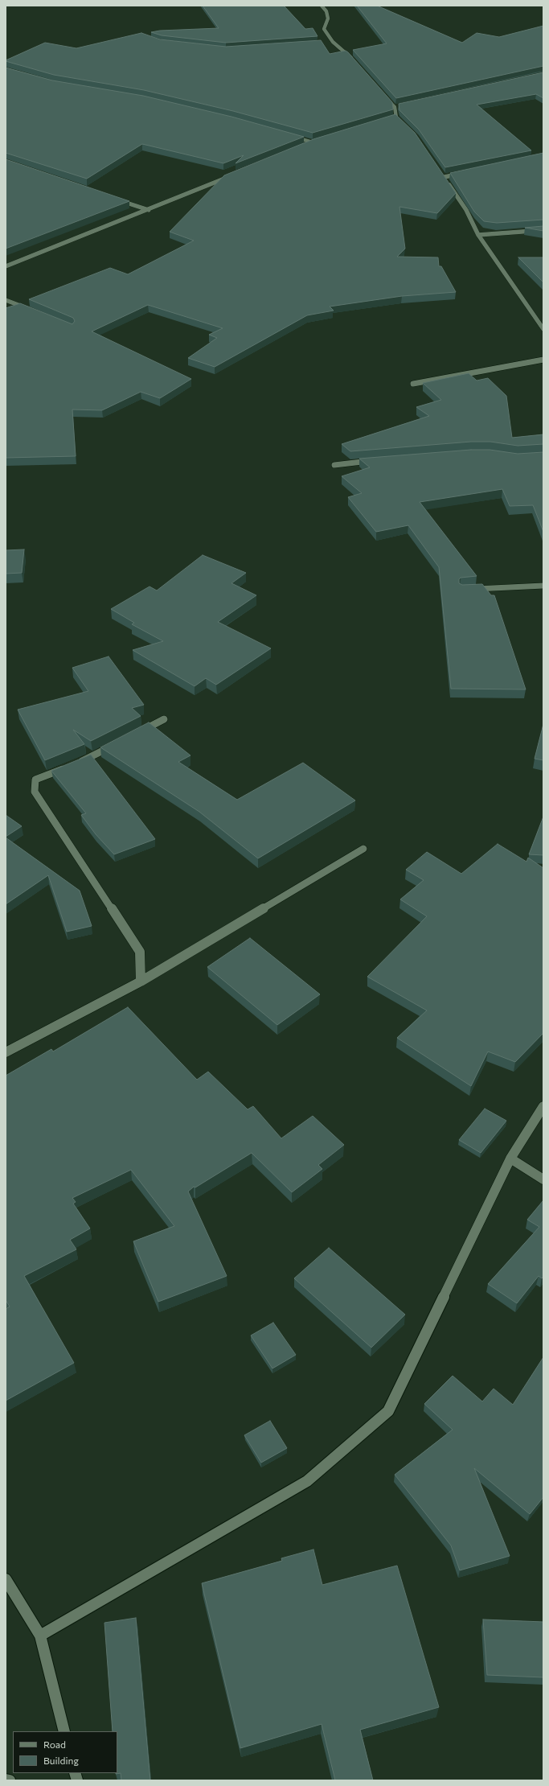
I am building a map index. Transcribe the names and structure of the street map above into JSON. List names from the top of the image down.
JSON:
{
  "legend": ["Road", "Building"]
}
